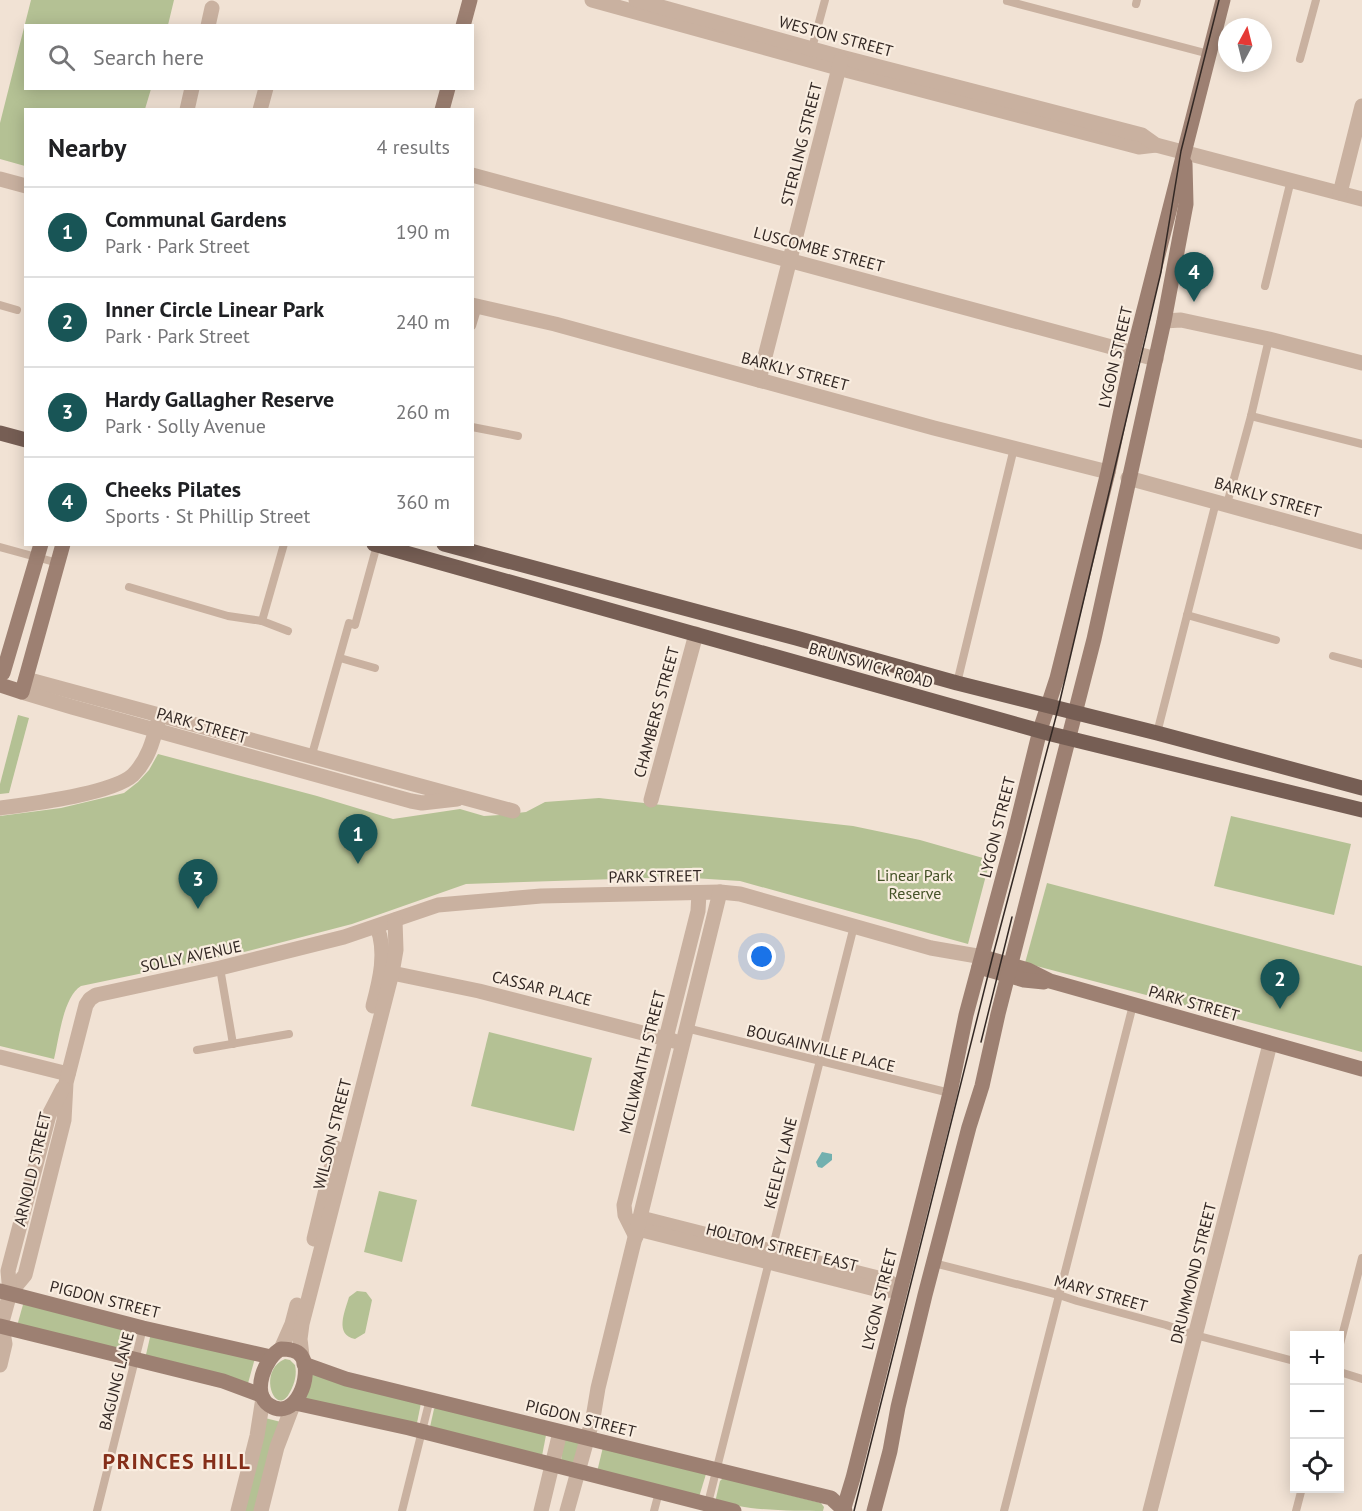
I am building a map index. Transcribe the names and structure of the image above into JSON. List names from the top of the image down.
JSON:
{
  "streets": {
    "main road": ["BRUNSWICK ROAD"],
    "street": [
      "WESTON STREET",
      "STERLING STREET",
      "LUSCOMBE STREET",
      "LYGON STREET",
      "BARKLY STREET",
      "CHAMBERS STREET",
      "PARK STREET",
      "SOLLY AVENUE",
      "CASSAR PLACE",
      "MCILWRAITH STREET",
      "WILSON STREET",
      "ARNOLD STREET",
      "HOLTOM STREET EAST",
      "DRUMMOND STREET",
      "PIGDON STREET"
    ],
    "lane": [
      "BOUGAINVILLE PLACE",
      "KEELEY LANE",
      "MARY STREET",
      "BAGUNG LANE"
    ]
  },
  "crossings": [
    ["WESTON STREET", "STERLING STREET"],
    ["WESTON STREET", "LYGON STREET"],
    ["STERLING STREET", "LUSCOMBE STREET"],
    ["STERLING STREET", "BARKLY STREET"],
    ["LUSCOMBE STREET", "LYGON STREET"],
    ["LYGON STREET", "BARKLY STREET"],
    ["LYGON STREET", "BRUNSWICK ROAD"],
    ["LYGON STREET", "PARK STREET"],
    ["LYGON STREET", "BOUGAINVILLE PLACE"],
    ["LYGON STREET", "HOLTOM STREET EAST"],
    ["LYGON STREET", "MARY STREET"],
    ["LYGON STREET", "PIGDON STREET"],
    ["BRUNSWICK ROAD", "CHAMBERS STREET"],
    ["PARK STREET", "SOLLY AVENUE"],
    ["PARK STREET", "MCILWRAITH STREET"],
    ["PARK STREET", "WILSON STREET"],
    ["PARK STREET", "KEELEY LANE"],
    ["PARK STREET", "DRUMMOND STREET"],
    ["SOLLY AVENUE", "WILSON STREET"],
    ["SOLLY AVENUE", "ARNOLD STREET"],
    ["CASSAR PLACE", "MCILWRAITH STREET"],
    ["CASSAR PLACE", "WILSON STREET"],
    ["BOUGAINVILLE PLACE", "KEELEY LANE"],
    ["MCILWRAITH STREET", "HOLTOM STREET EAST"],
    ["WILSON STREET", "PIGDON STREET"],
    ["KEELEY LANE", "HOLTOM STREET EAST"],
    ["KEELEY LANE", "PIGDON STREET"],
    ["ARNOLD STREET", "PIGDON STREET"],
    ["DRUMMOND STREET", "MARY STREET"],
    ["PIGDON STREET", "BAGUNG LANE"]
  ],
  "districts": ["PRINCES HILL"],
  "parks": ["Linear Park Reserve"],
  "north": "top",
  "page": {
    "search": "Search here",
    "heading": ["Nearby", "4 results"],
    "list": [
      {
        "mark": "1",
        "name": "Communal Gardens",
        "note": "Park · Park Street",
        "value": "190 m"
      },
      {
        "mark": "2",
        "name": "Inner Circle Linear Park",
        "note": "Park · Park Street",
        "value": "240 m"
      },
      {
        "mark": "3",
        "name": "Hardy Gallagher Reserve",
        "note": "Park · Solly Avenue",
        "value": "260 m"
      },
      {
        "mark": "4",
        "name": "Cheeks Pilates",
        "note": "Sports · St Phillip Street",
        "value": "360 m"
      }
    ],
    "pins": [
      "4",
      "1",
      "3",
      "2"
    ],
    "map_buttons": ["+", "−"]
  }
}
